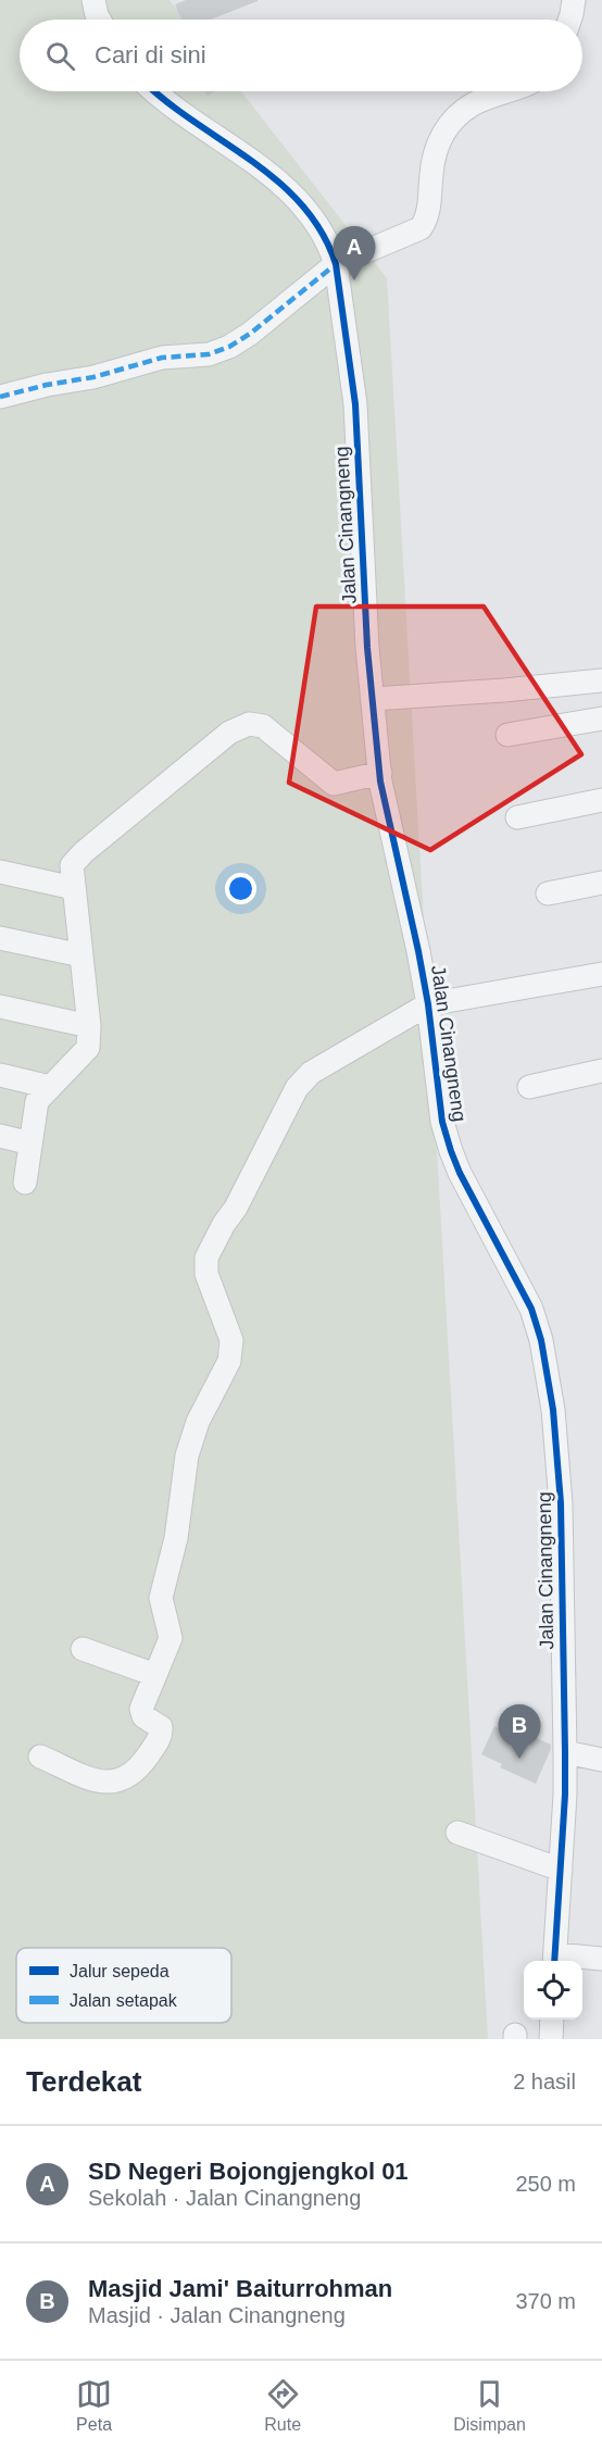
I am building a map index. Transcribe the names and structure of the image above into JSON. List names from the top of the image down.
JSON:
{
  "streets": {
    "street": ["Jalan Cinangneng"]
  },
  "legend": ["Jalur sepeda", "Jalan setapak"],
  "page": {
    "search": "Cari di sini",
    "pins": ["A", "B"],
    "heading": ["Terdekat", "2 hasil"],
    "list": [
      {
        "mark": "A",
        "name": "SD Negeri Bojongjengkol 01",
        "note": "Sekolah · Jalan Cinangneng",
        "value": "250 m"
      },
      {
        "mark": "B",
        "name": "Masjid Jami' Baiturrohman",
        "note": "Masjid · Jalan Cinangneng",
        "value": "370 m"
      }
    ],
    "nav": ["Peta", "Rute", "Disimpan"]
  }
}
